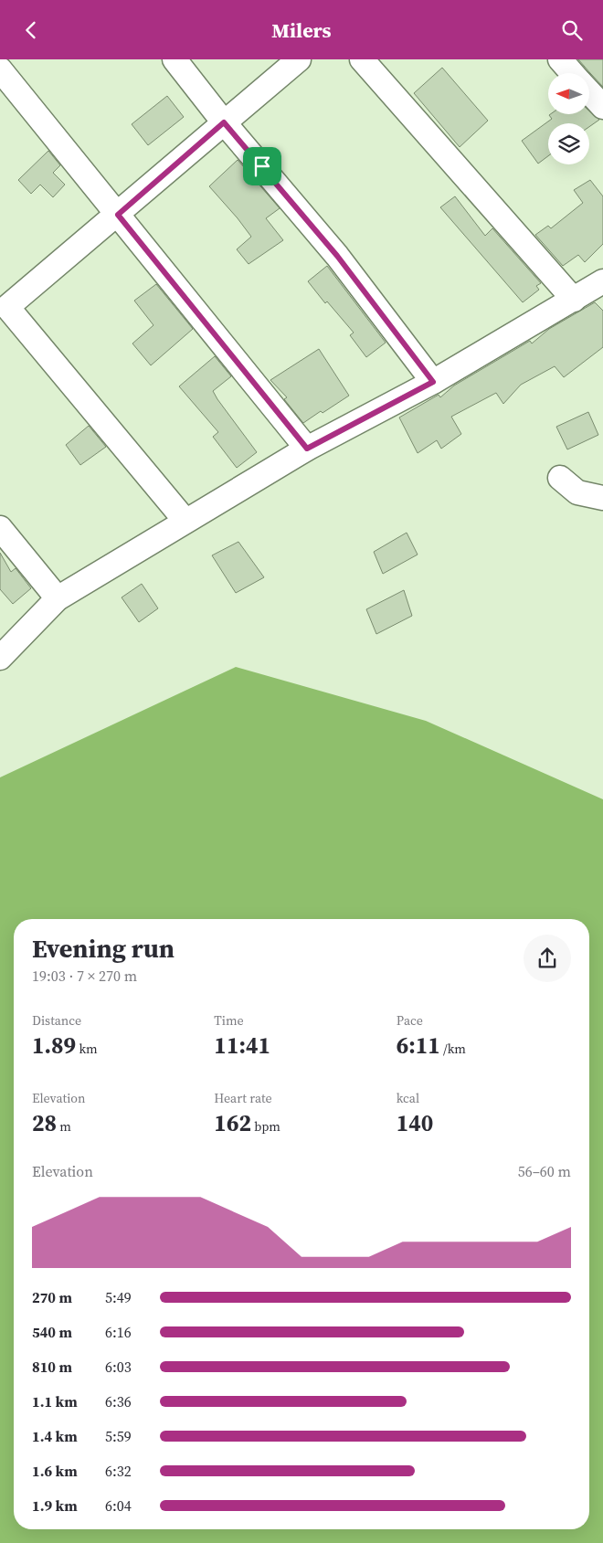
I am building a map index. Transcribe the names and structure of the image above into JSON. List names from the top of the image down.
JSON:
{
  "north": "left",
  "page": {
    "header": "Milers",
    "heading": ["Evening run", "19:03 · 7 × 270 m"],
    "stats": [
      ["Distance", "1.89 km"],
      ["Time", "11:41"],
      ["Pace", "6:11 /km"],
      ["Elevation", "28 m"],
      ["Heart rate", "162 bpm"],
      ["kcal", "140"]
    ],
    "chart": ["Elevation", "56–60 m"],
    "list": [
      {
        "name": "270 m",
        "note": "5:49"
      },
      {
        "name": "540 m",
        "note": "6:16"
      },
      {
        "name": "810 m",
        "note": "6:03"
      },
      {
        "name": "1.1 km",
        "note": "6:36"
      },
      {
        "name": "1.4 km",
        "note": "5:59"
      },
      {
        "name": "1.6 km",
        "note": "6:32"
      },
      {
        "name": "1.9 km",
        "note": "6:04"
      }
    ]
  }
}
